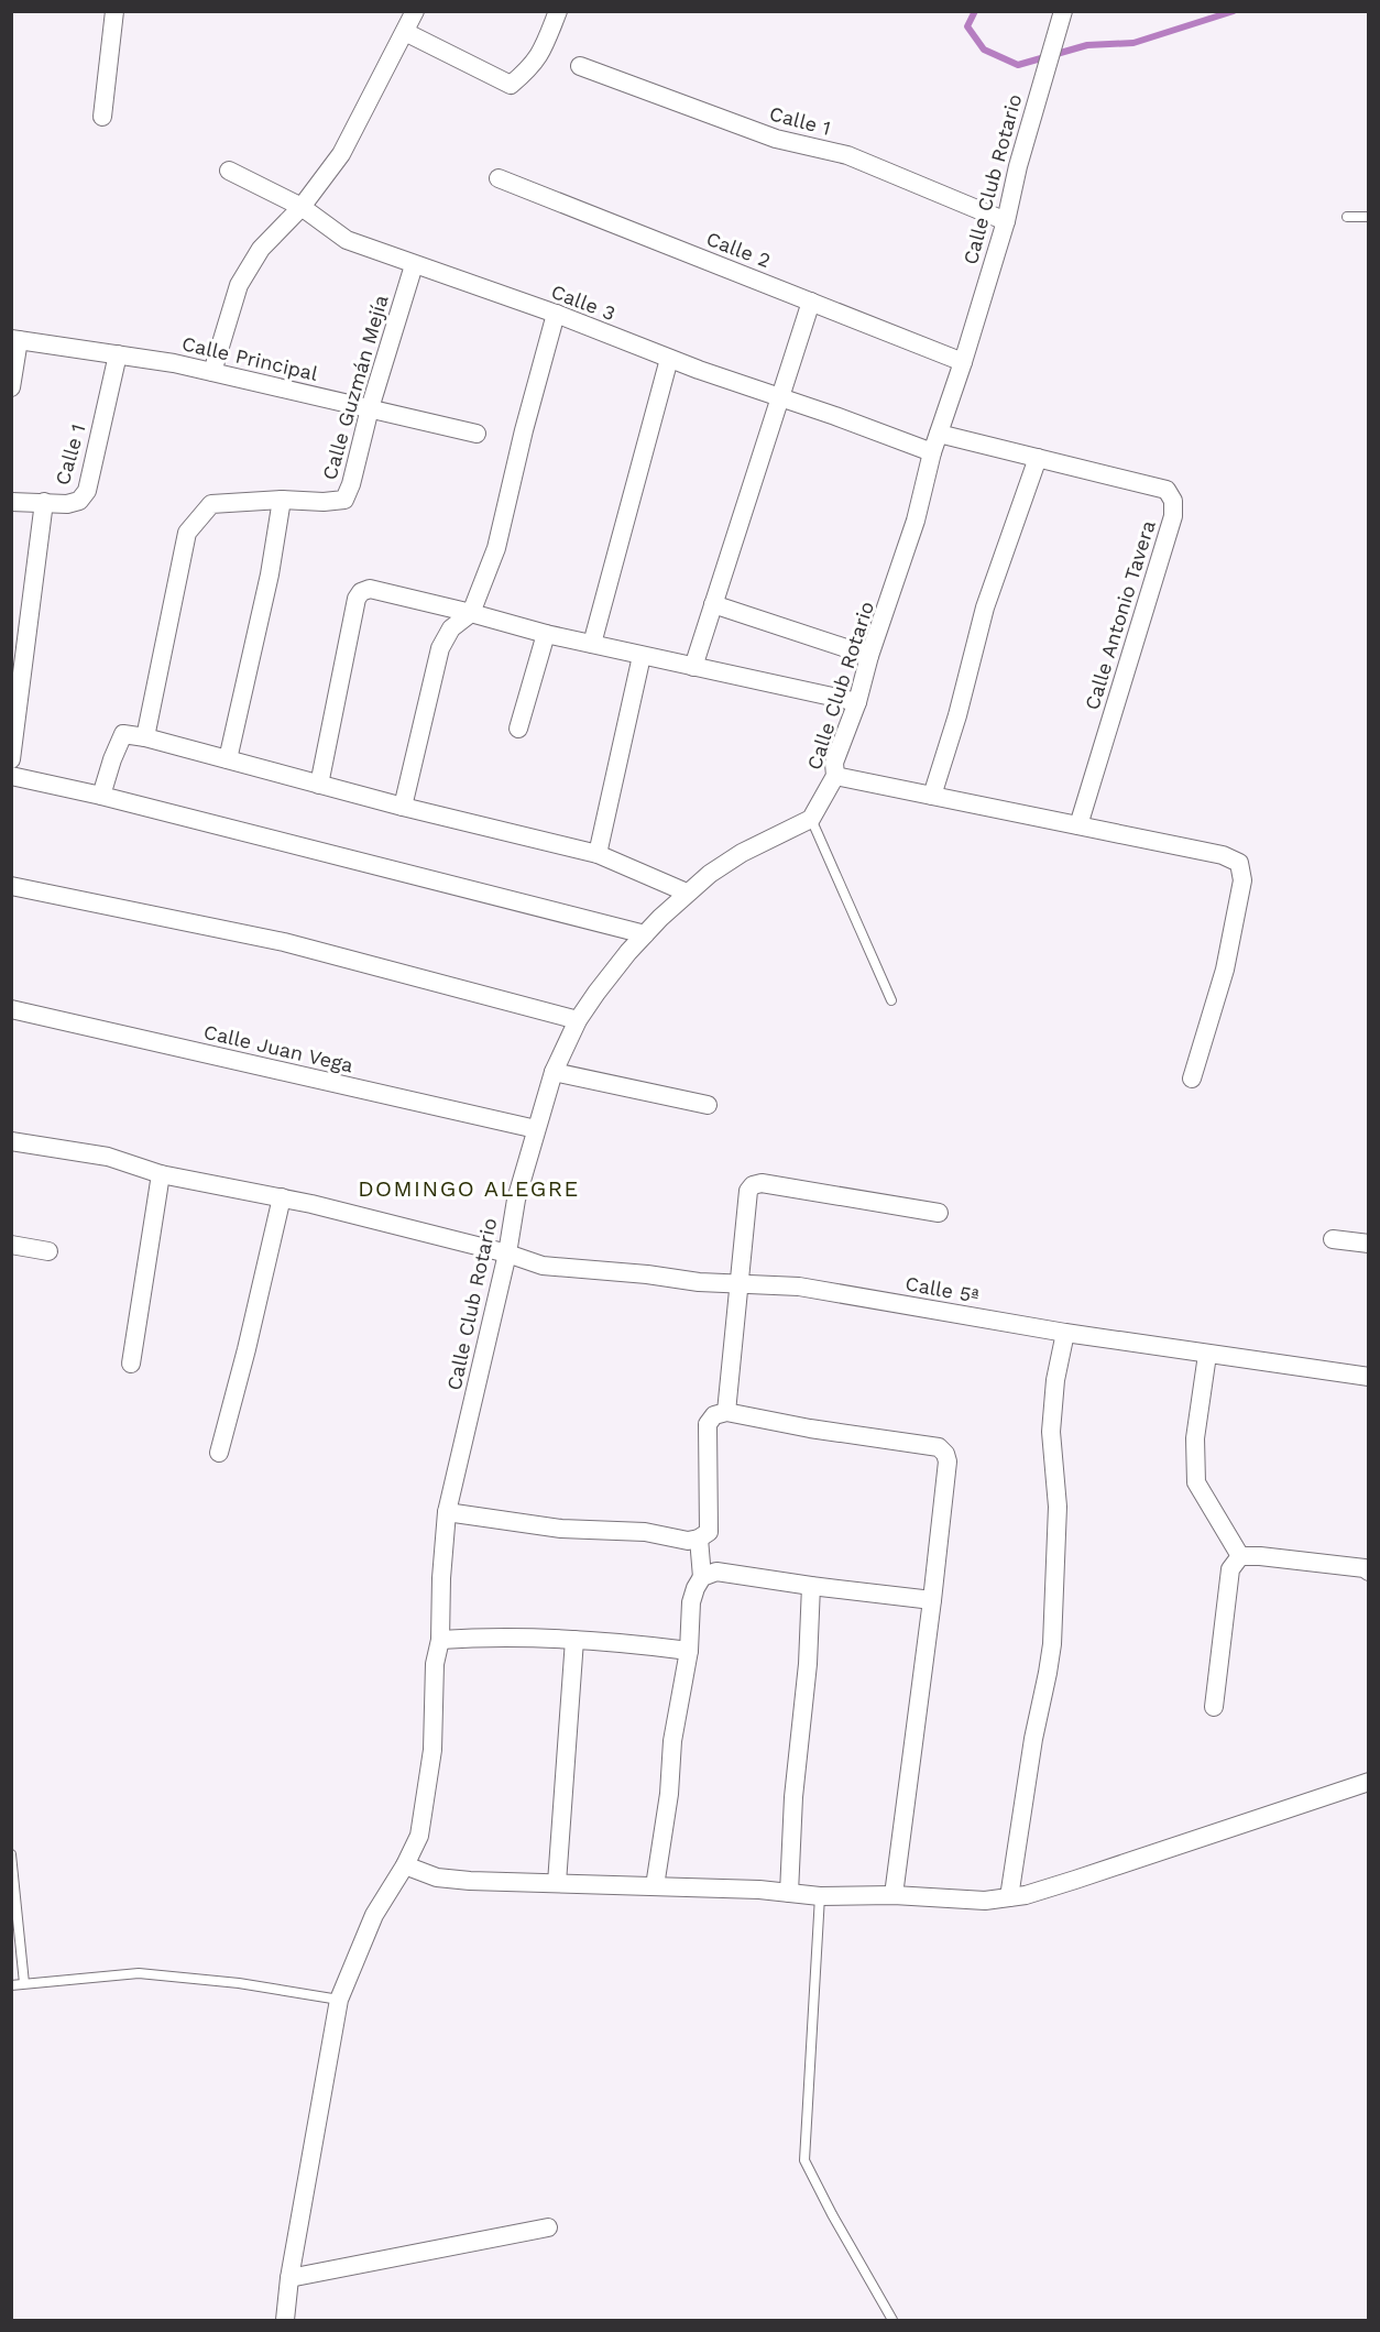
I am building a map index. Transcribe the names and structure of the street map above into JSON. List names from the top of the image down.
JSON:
{
  "streets": {
    "street": [
      "Calle 1",
      "Calle Club Rotario",
      "Calle 2",
      "Calle 3",
      "Calle Principal",
      "Calle Guzmán Mejía",
      "Calle Antonio Tavera",
      "Calle Juan Vega",
      "Calle 5ª"
    ]
  },
  "crossings": [
    ["Calle 1", "Calle Club Rotario"],
    ["Calle 1", "Calle Principal"],
    ["Calle Club Rotario", "Calle 2"],
    ["Calle Club Rotario", "Calle 3"],
    ["Calle Club Rotario", "Calle Antonio Tavera"],
    ["Calle Club Rotario", "Calle Juan Vega"],
    ["Calle Club Rotario", "Calle 5ª"],
    ["Calle 3", "Calle Guzmán Mejía"],
    ["Calle Principal", "Calle Guzmán Mejía"]
  ],
  "districts": ["DOMINGO ALEGRE"]
}
